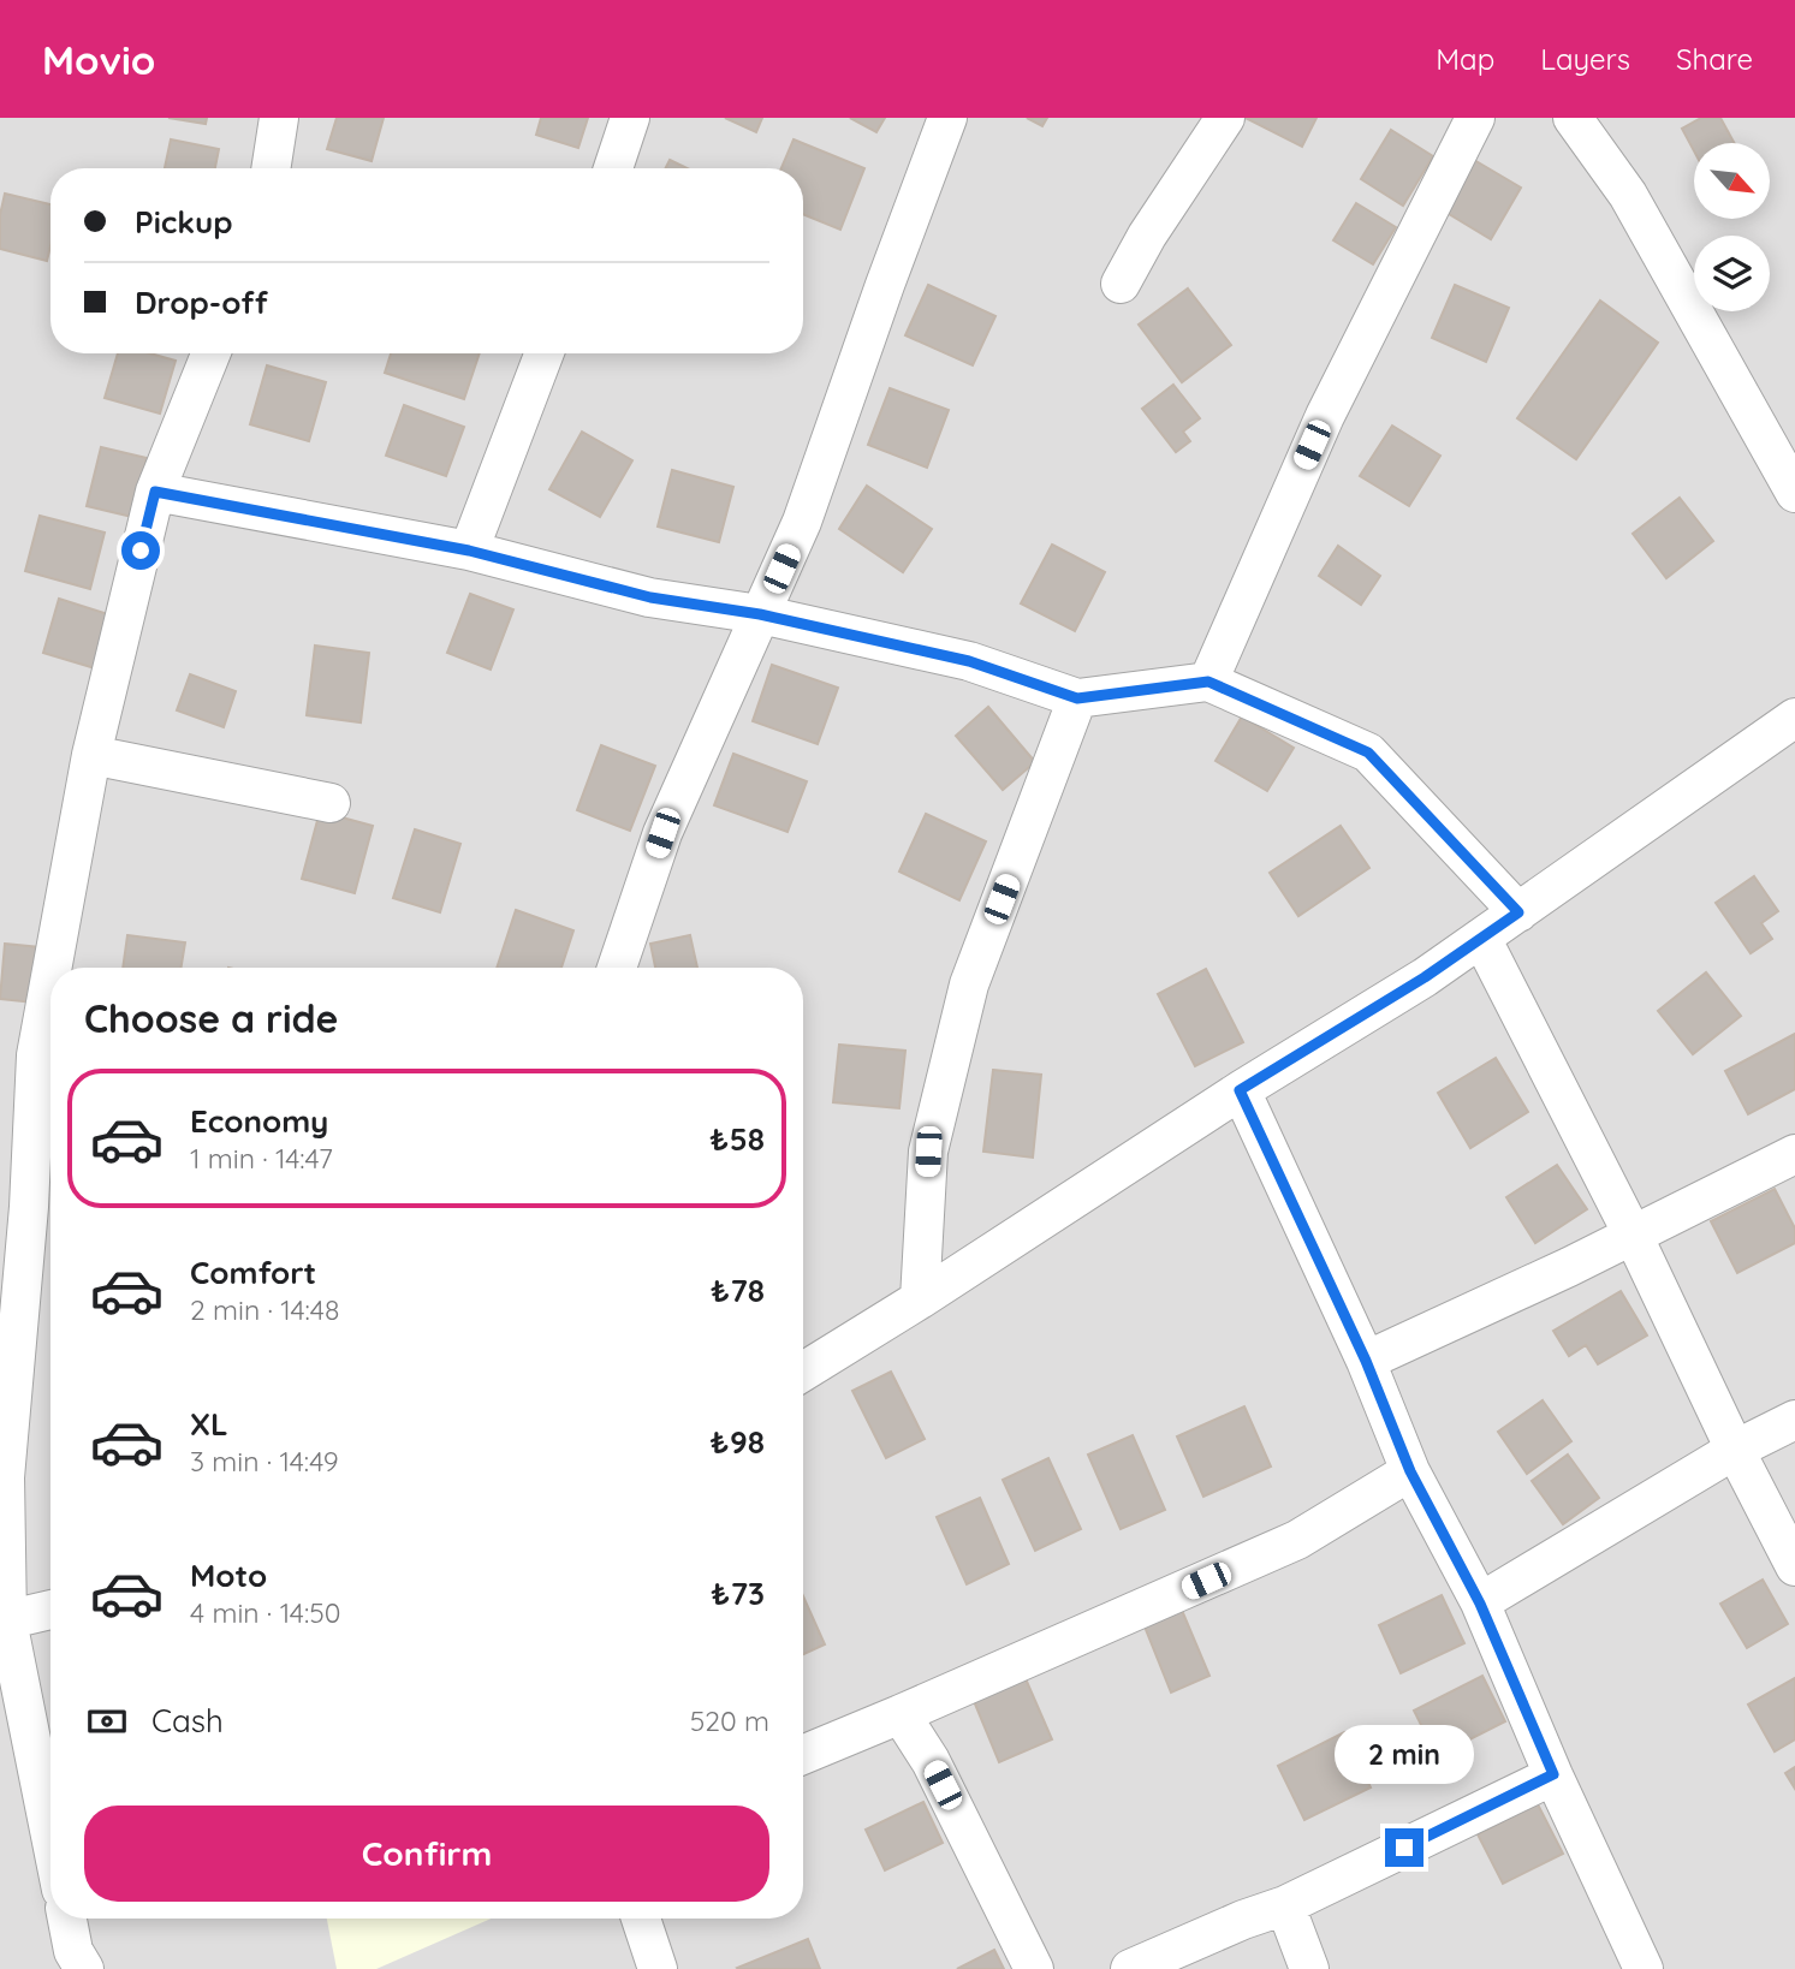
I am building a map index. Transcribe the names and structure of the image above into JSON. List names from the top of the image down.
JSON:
{
  "north": "bottom right",
  "page": {
    "header": "Movio",
    "nav": ["Map", "Layers", "Share"],
    "banner": ["Pickup", "Drop-off"],
    "heading": "Choose a ride",
    "list": [
      {
        "name": "Economy",
        "note": "1 min · 14:47",
        "value": "₺58"
      },
      {
        "name": "Comfort",
        "note": "2 min · 14:48",
        "value": "₺78"
      },
      {
        "name": "XL",
        "note": "3 min · 14:49",
        "value": "₺98"
      },
      {
        "name": "Moto",
        "note": "4 min · 14:50",
        "value": "₺73"
      }
    ],
    "pay": ["Cash", "520 m"],
    "bubble": "2 min",
    "buttons": "Confirm"
  }
}
